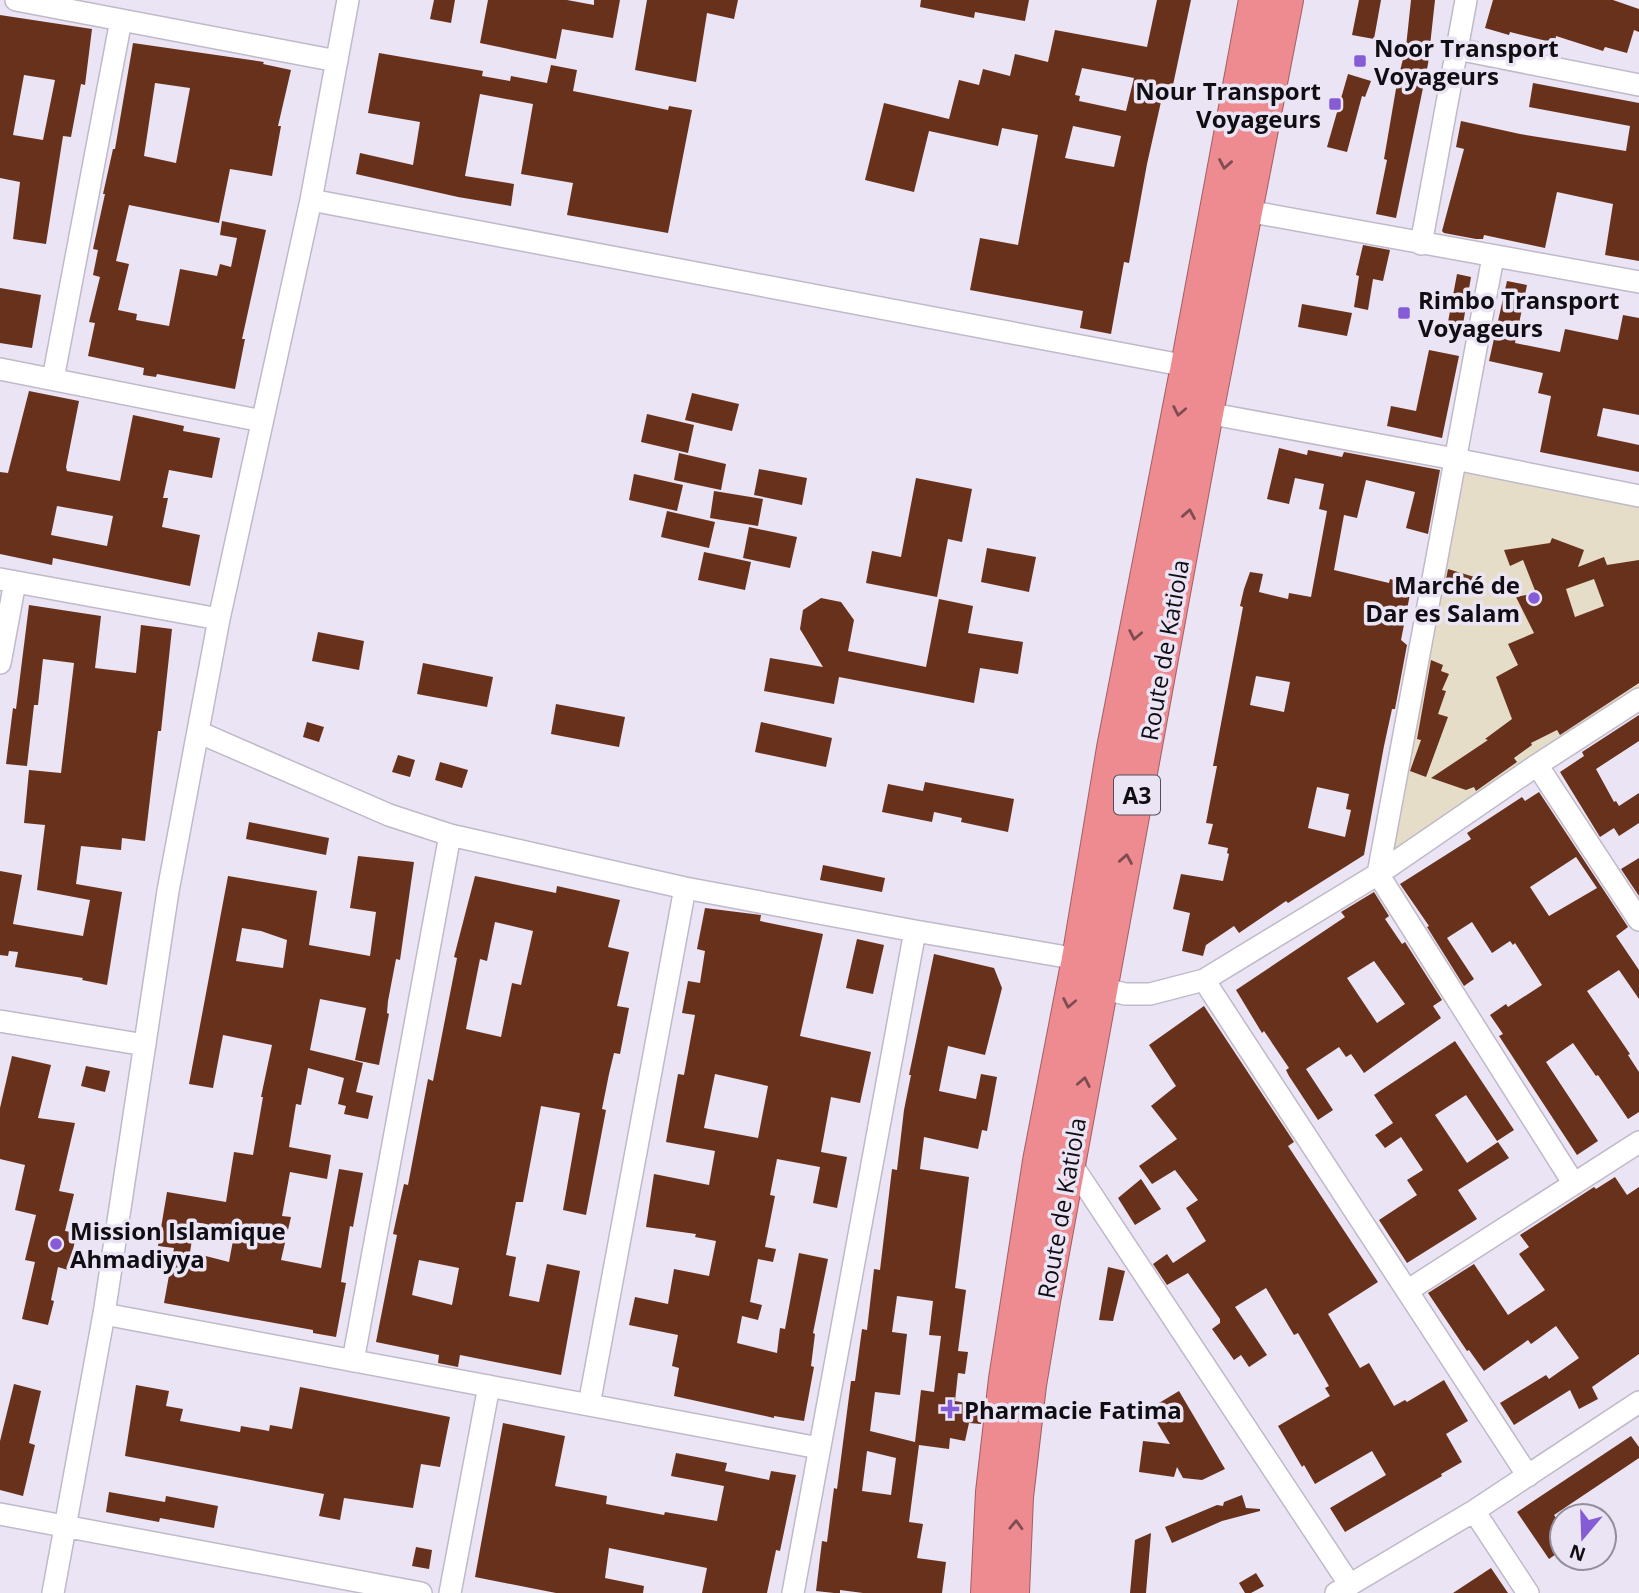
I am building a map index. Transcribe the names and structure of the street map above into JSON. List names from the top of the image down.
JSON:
{
  "streets": {
    "highway": ["Route de Katiola", "A3"]
  },
  "places": {
    "transit": ["Noor Transport Voyageurs", "Nour Transport Voyageurs", "Rimbo Transport Voyageurs"],
    "other": ["Marché de Dar es Salam", "Mission Islamique Ahmadiyya"],
    "health": ["Pharmacie Fatima"]
  },
  "north": "bottom"
}
